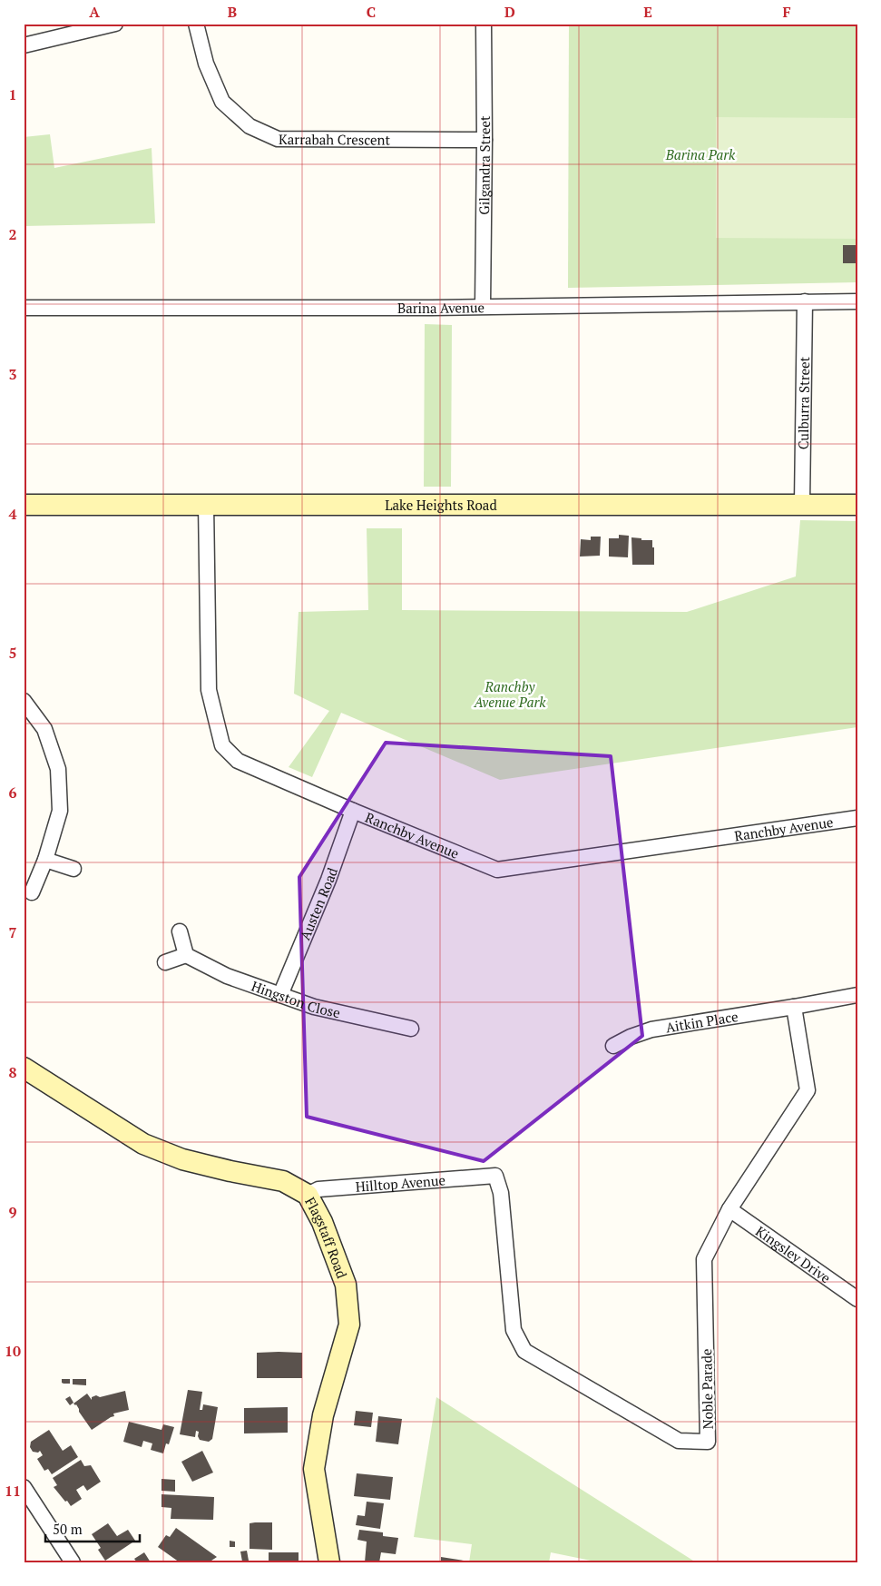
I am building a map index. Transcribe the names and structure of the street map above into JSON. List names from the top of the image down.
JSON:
{
  "streets": {
    "main road": ["Lake Heights Road", "Flagstaff Road"],
    "street": [
      "Karrabah Crescent",
      "Gilgandra Street",
      "Barina Avenue",
      "Culburra Street",
      "Ranchby Avenue",
      "Austen Road",
      "Hingston Close",
      "Aitkin Place",
      "Hilltop Avenue",
      "Kingsley Drive",
      "Noble Parade"
    ]
  },
  "crossings": [
    ["Karrabah Crescent", "Gilgandra Street"],
    ["Gilgandra Street", "Barina Avenue"],
    ["Barina Avenue", "Culburra Street"],
    ["Culburra Street", "Lake Heights Road"],
    ["Lake Heights Road", "Ranchby Avenue"],
    ["Ranchby Avenue", "Austen Road"],
    ["Austen Road", "Hingston Close"],
    ["Aitkin Place", "Noble Parade"],
    ["Hilltop Avenue", "Flagstaff Road"],
    ["Hilltop Avenue", "Noble Parade"],
    ["Kingsley Drive", "Noble Parade"]
  ],
  "parks": ["Barina Park", "Ranchby Avenue Park"],
  "scale_bar": "50 m",
  "grid": {
    "columns": [
      "A",
      "B",
      "C",
      "D",
      "E",
      "F"
    ],
    "rows": [
      "1",
      "2",
      "3",
      "4",
      "5",
      "6",
      "7",
      "8",
      "9",
      "10",
      "11"
    ]
  }
}
